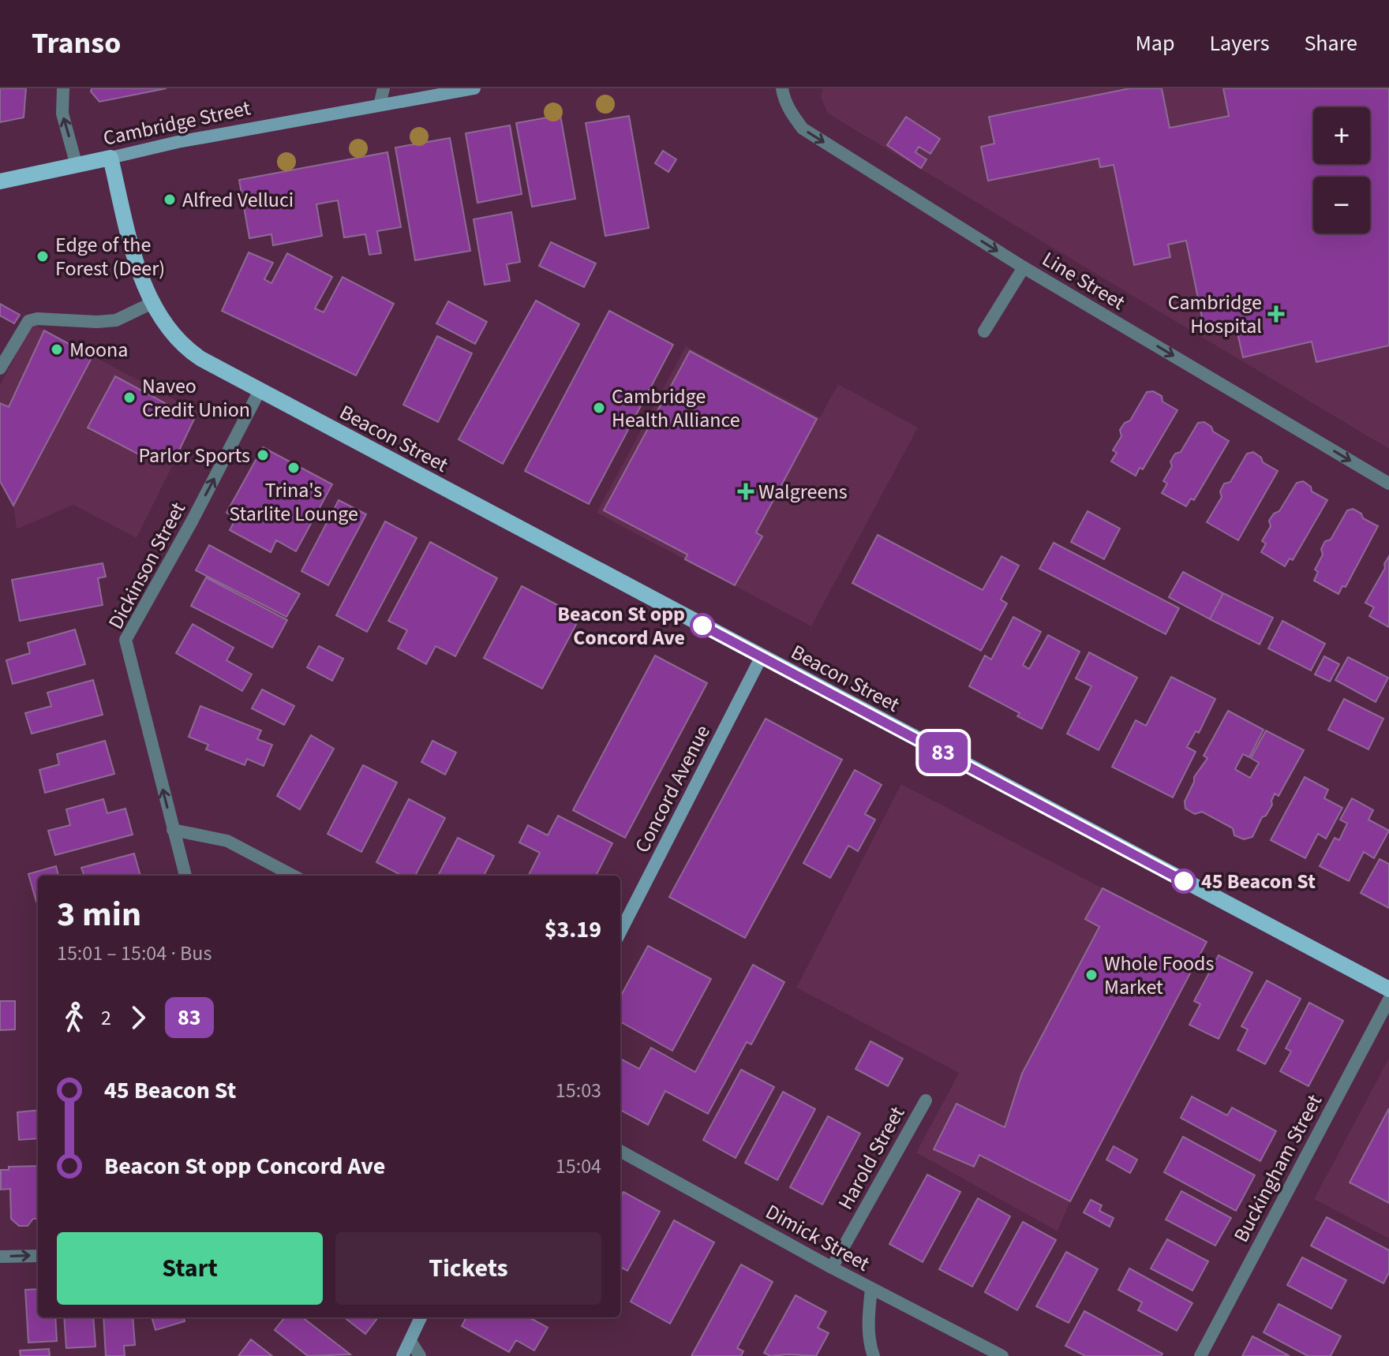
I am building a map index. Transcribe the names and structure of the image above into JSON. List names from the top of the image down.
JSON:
{
  "streets": {
    "main road": ["Cambridge Street", "Beacon Street", "Concord Avenue"],
    "street": [
      "Line Street",
      "Dickinson Street",
      "Harold Street",
      "Buckingham Street",
      "Dimick Street"
    ]
  },
  "crossings": [
    ["Cambridge Street", "Beacon Street"],
    ["Beacon Street", "Dickinson Street"],
    ["Beacon Street", "Concord Avenue"],
    ["Harold Street", "Dimick Street"]
  ],
  "one_way": ["Line Street", "Dickinson Street"],
  "places": {
    "other": [
      "Alfred Velluci",
      "Edge of the Forest (Deer)",
      "Moona",
      "Naveo Credit Union",
      "Cambridge Health Alliance",
      "Parlor Sports",
      "Trina's Starlite Lounge",
      "Beacon St opp Concord Ave",
      "45 Beacon St",
      "Whole Foods Market"
    ],
    "health": ["Cambridge Hospital", "Walgreens"]
  },
  "lines": ["bus line 83"],
  "page": {
    "header": "Transo",
    "nav": ["Map", "Layers", "Share"],
    "on_map": "83",
    "map_buttons": ["+", "−"],
    "heading": ["3 min", "15:01 – 15:04 · Bus", "$3.19"],
    "legs": ["2", "83"],
    "list": [
      {
        "name": "45 Beacon St",
        "value": "15:03"
      },
      {
        "name": "Beacon St opp Concord Ave",
        "value": "15:04"
      }
    ],
    "buttons": ["Start", "Tickets"]
  }
}
